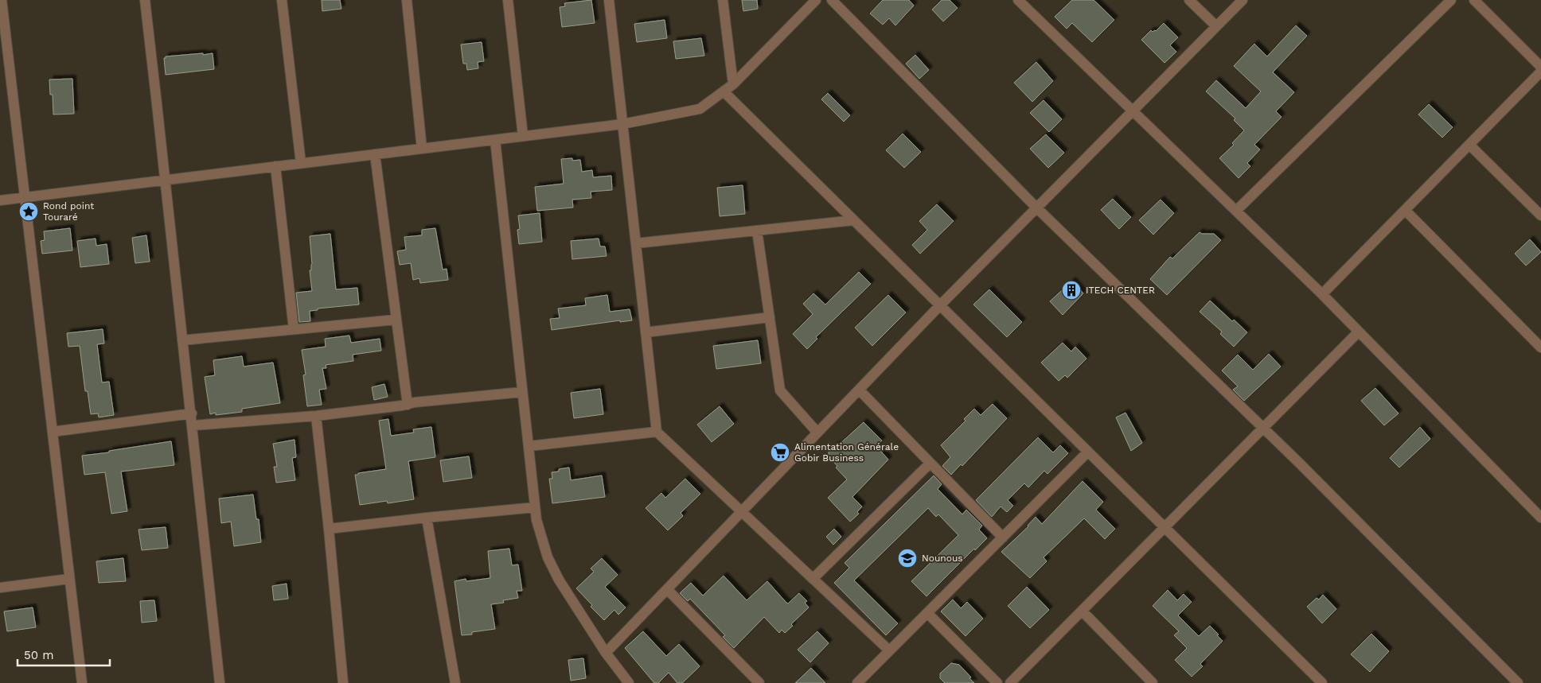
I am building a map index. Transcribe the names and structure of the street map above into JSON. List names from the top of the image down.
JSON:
{
  "places": {
    "place": ["Rond point Touraré"],
    "building": ["ITECH CENTER"],
    "supermarket": ["Alimentation Générale Gobir Business"],
    "school or university": ["Nounous"]
  },
  "scale_bar": "50 m"
}
